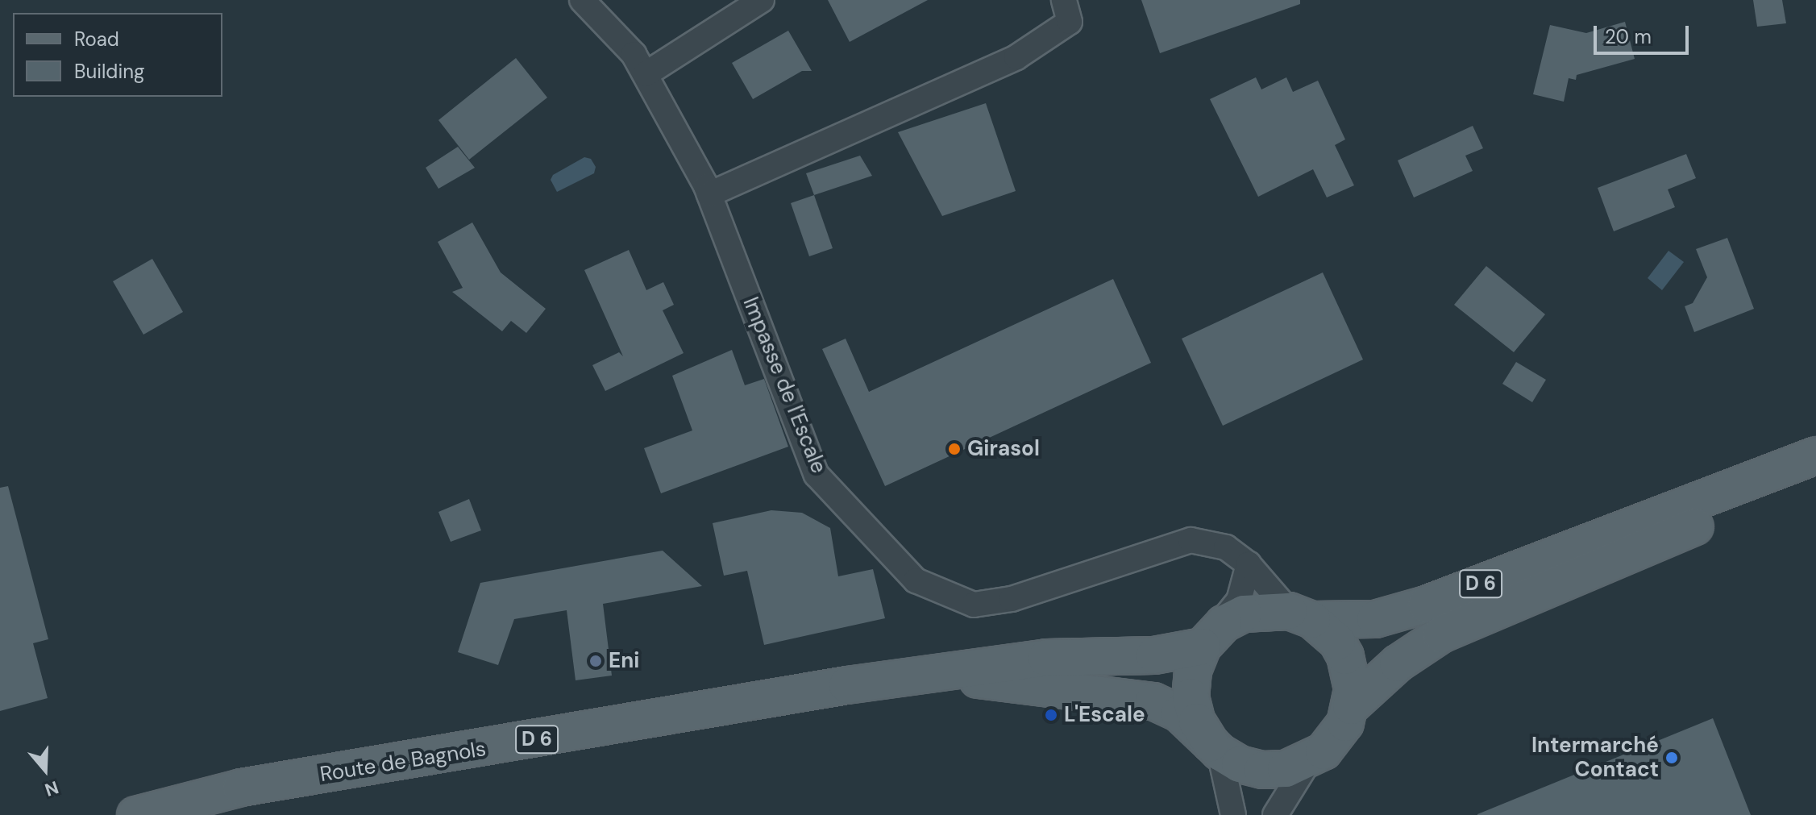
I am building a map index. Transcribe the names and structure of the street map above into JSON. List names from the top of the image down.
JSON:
{
  "streets": {
    "main road": ["D 6", "Route de Bagnols"],
    "street": ["Impasse de l'Escale"]
  },
  "crossings": [
    ["Impasse de l'Escale", "D 6"],
    ["D 6", "Route de Bagnols"]
  ],
  "places": [
    "Girasol",
    "Eni",
    "L'Escale",
    "Intermarché Contact"
  ],
  "legend": ["Road", "Building"],
  "scale_bar": "20 m",
  "north": "bottom"
}
